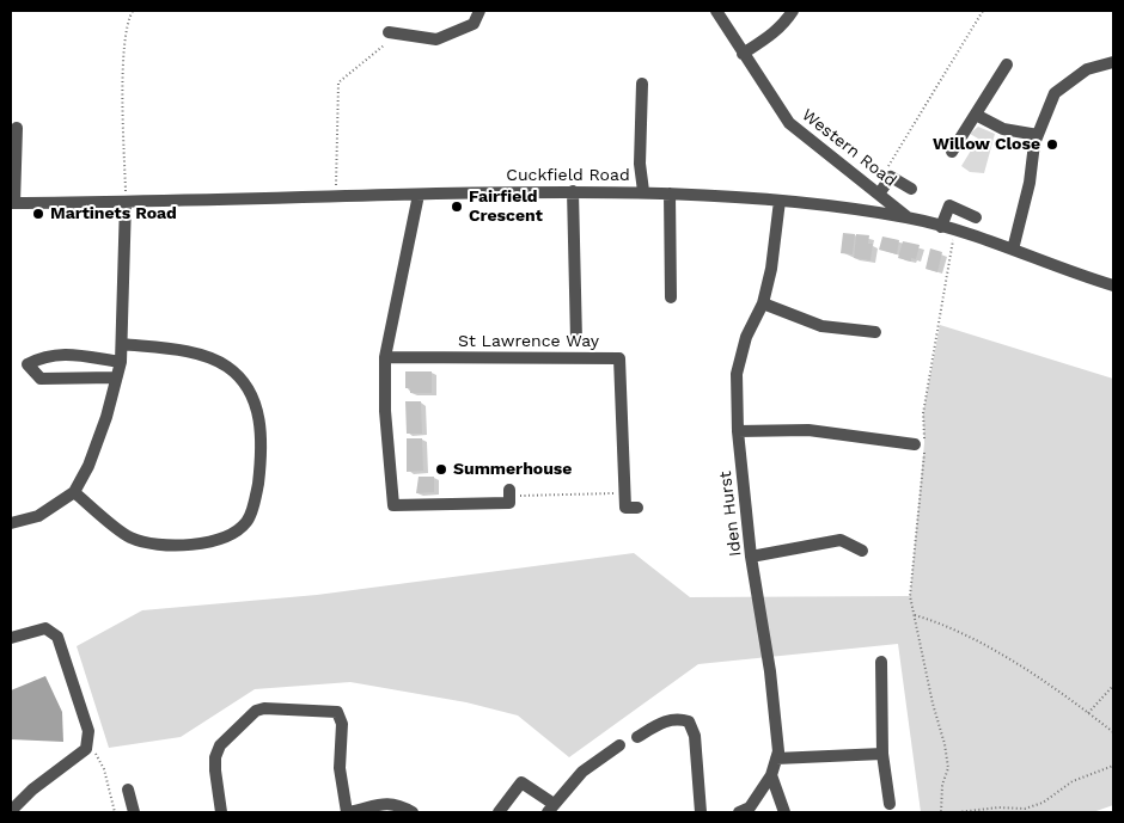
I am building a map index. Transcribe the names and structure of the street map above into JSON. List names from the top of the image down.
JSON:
{
  "streets": {
    "street": [
      "Western Road",
      "Cuckfield Road",
      "St Lawrence Way",
      "Iden Hurst"
    ]
  },
  "crossings": [
    ["Western Road", "Cuckfield Road"],
    ["Cuckfield Road", "Iden Hurst"]
  ],
  "places": [
    "Willow Close",
    "Fairfield Crescent",
    "Martinets Road",
    "Summerhouse"
  ]
}
